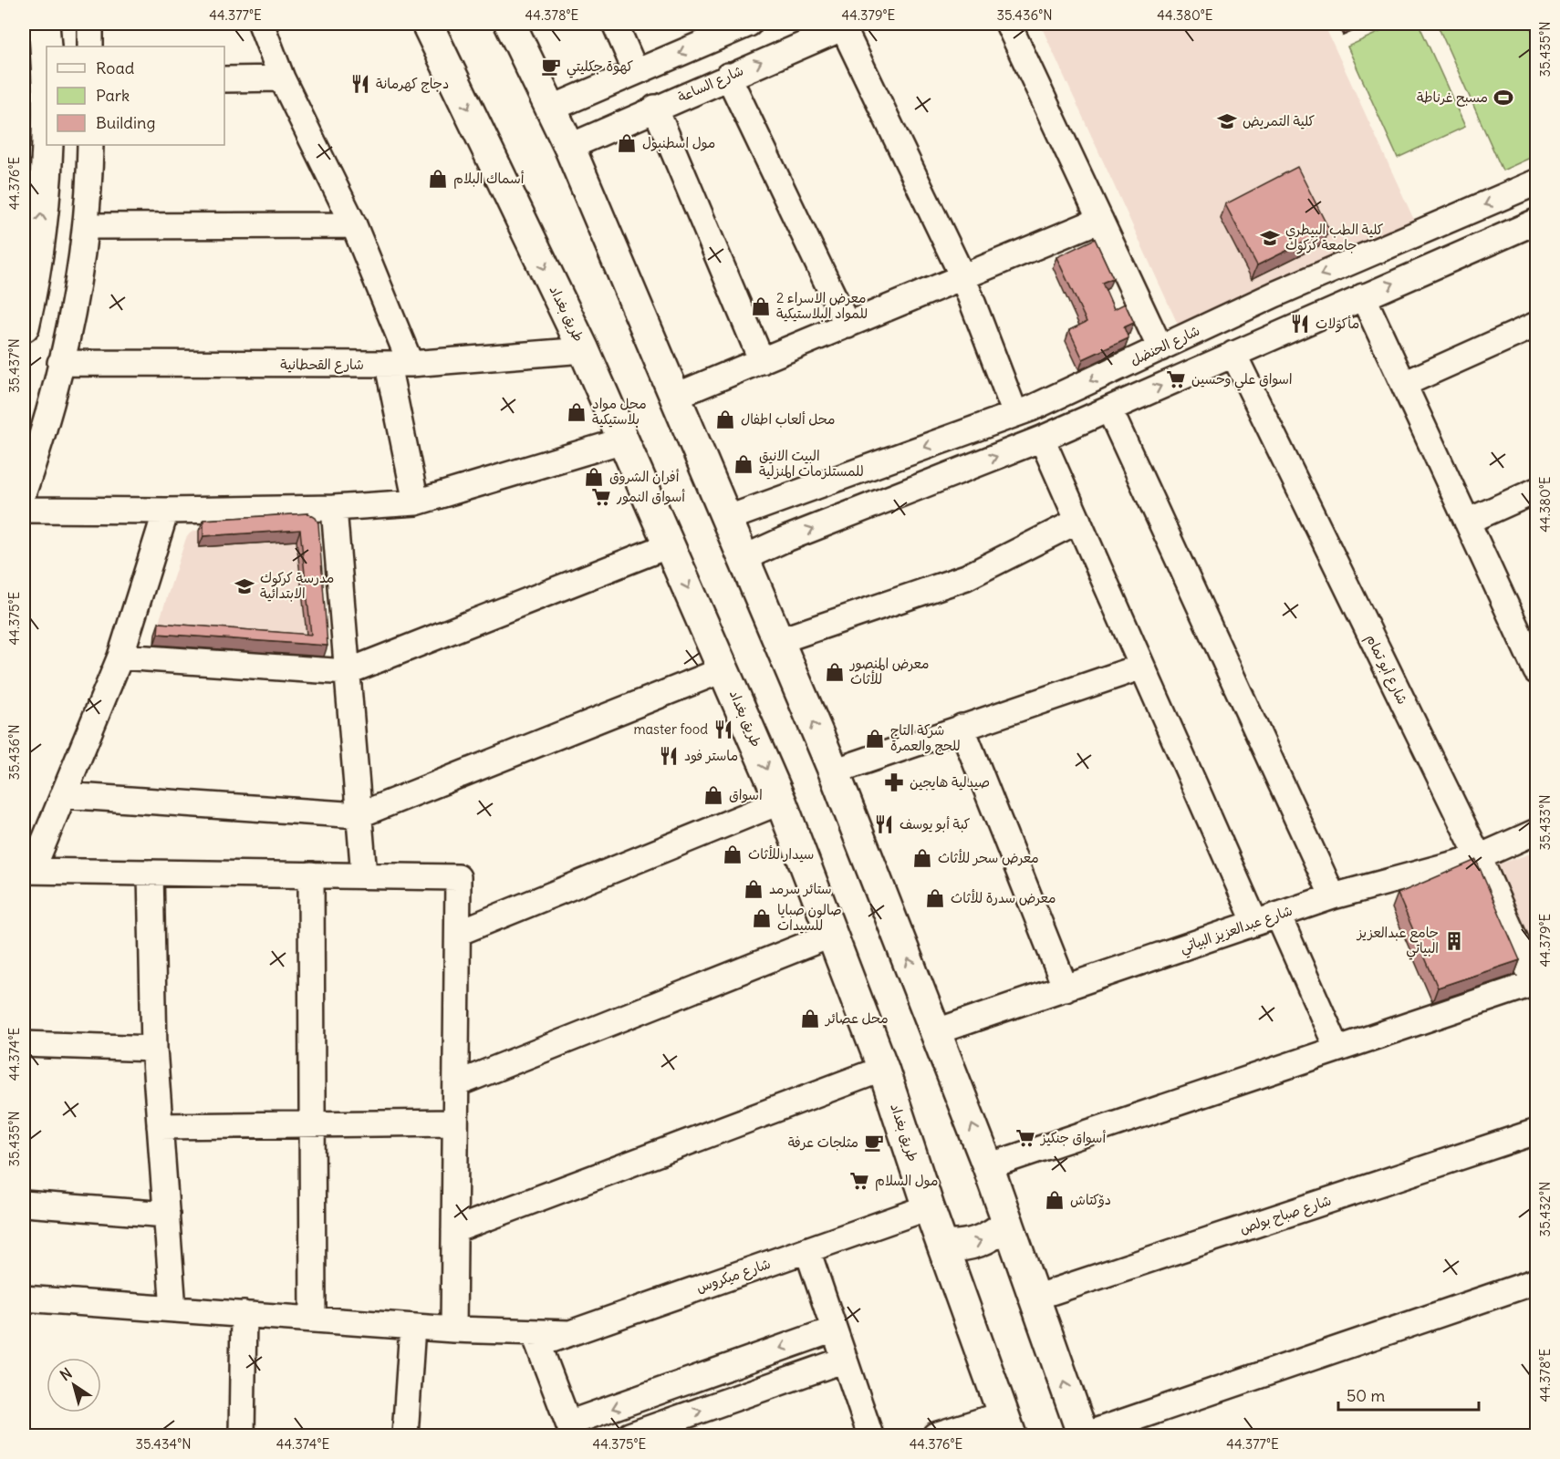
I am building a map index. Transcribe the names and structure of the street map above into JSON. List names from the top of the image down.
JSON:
{
  "streets": {
    "main road": ["طريق بغداد"],
    "street": [
      "شارع الساعة",
      "شارع الحنضل",
      "شارع القحطانية",
      "شارع أبو تمام",
      "شارع عبدالعزيز البياتي",
      "شارع صباح بولص",
      "شارع ميكروس"
    ]
  },
  "crossings": [
    ["طريق بغداد", "شارع القحطانية"],
    ["طريق بغداد", "شارع ميكروس"],
    ["شارع أبو تمام", "شارع عبدالعزيز البياتي"]
  ],
  "places": {
    "cafe": ["كهوة جكليتي", "مثلجات عرفة"],
    "restaurant": [
      "دجاج كهرمانة",
      "مأكولات",
      "master food",
      "ماستر فود",
      "كبة أبو يوسف"
    ],
    "sports": ["مسبح غرناطة"],
    "school or university": ["كلية التمريض", "كلية الطب البيطري جامعة كركوك", "مدرسة كركوك الابتدائية"],
    "shop": [
      "مول اسطنبول",
      "أسماك البلام",
      "معرض الاسراء 2 للمواد البلاستيكية",
      "محل مواد بلاستيكية",
      "محل ألعاب اطفال",
      "البيت الانيق للمستلزمات المنزلية",
      "أفران الشروق",
      "معرض المنصور للأثاث",
      "شركة التاج للحج والعمرة",
      "اسواق",
      "سيدار للأثاث",
      "معرض سحر للأثاث",
      "ستائر سرمد",
      "معرض سدرة للأثاث",
      "صالون صبايا للسيدات",
      "محل عصائر",
      "دۆکتاش"
    ],
    "supermarket": [
      "اسواق علي وحسين",
      "أسواق النمور",
      "أسواق جنكيز",
      "مول السلام"
    ],
    "pharmacy": ["صيدلية هايجين"],
    "building": ["جامع عبدالعزيز البياتي"]
  },
  "legend": ["Road", "Park", "Building"],
  "scale_bar": "50 m",
  "north": "top left",
  "coordinates": [
    "44.377°E",
    "44.378°E",
    "44.379°E",
    "35.436°N",
    "44.380°E",
    "35.435°N",
    "44.376°E",
    "35.437°N",
    "44.375°E",
    "35.433°N",
    "44.374°E",
    "35.432°N",
    "35.434°N"
  ]
}
